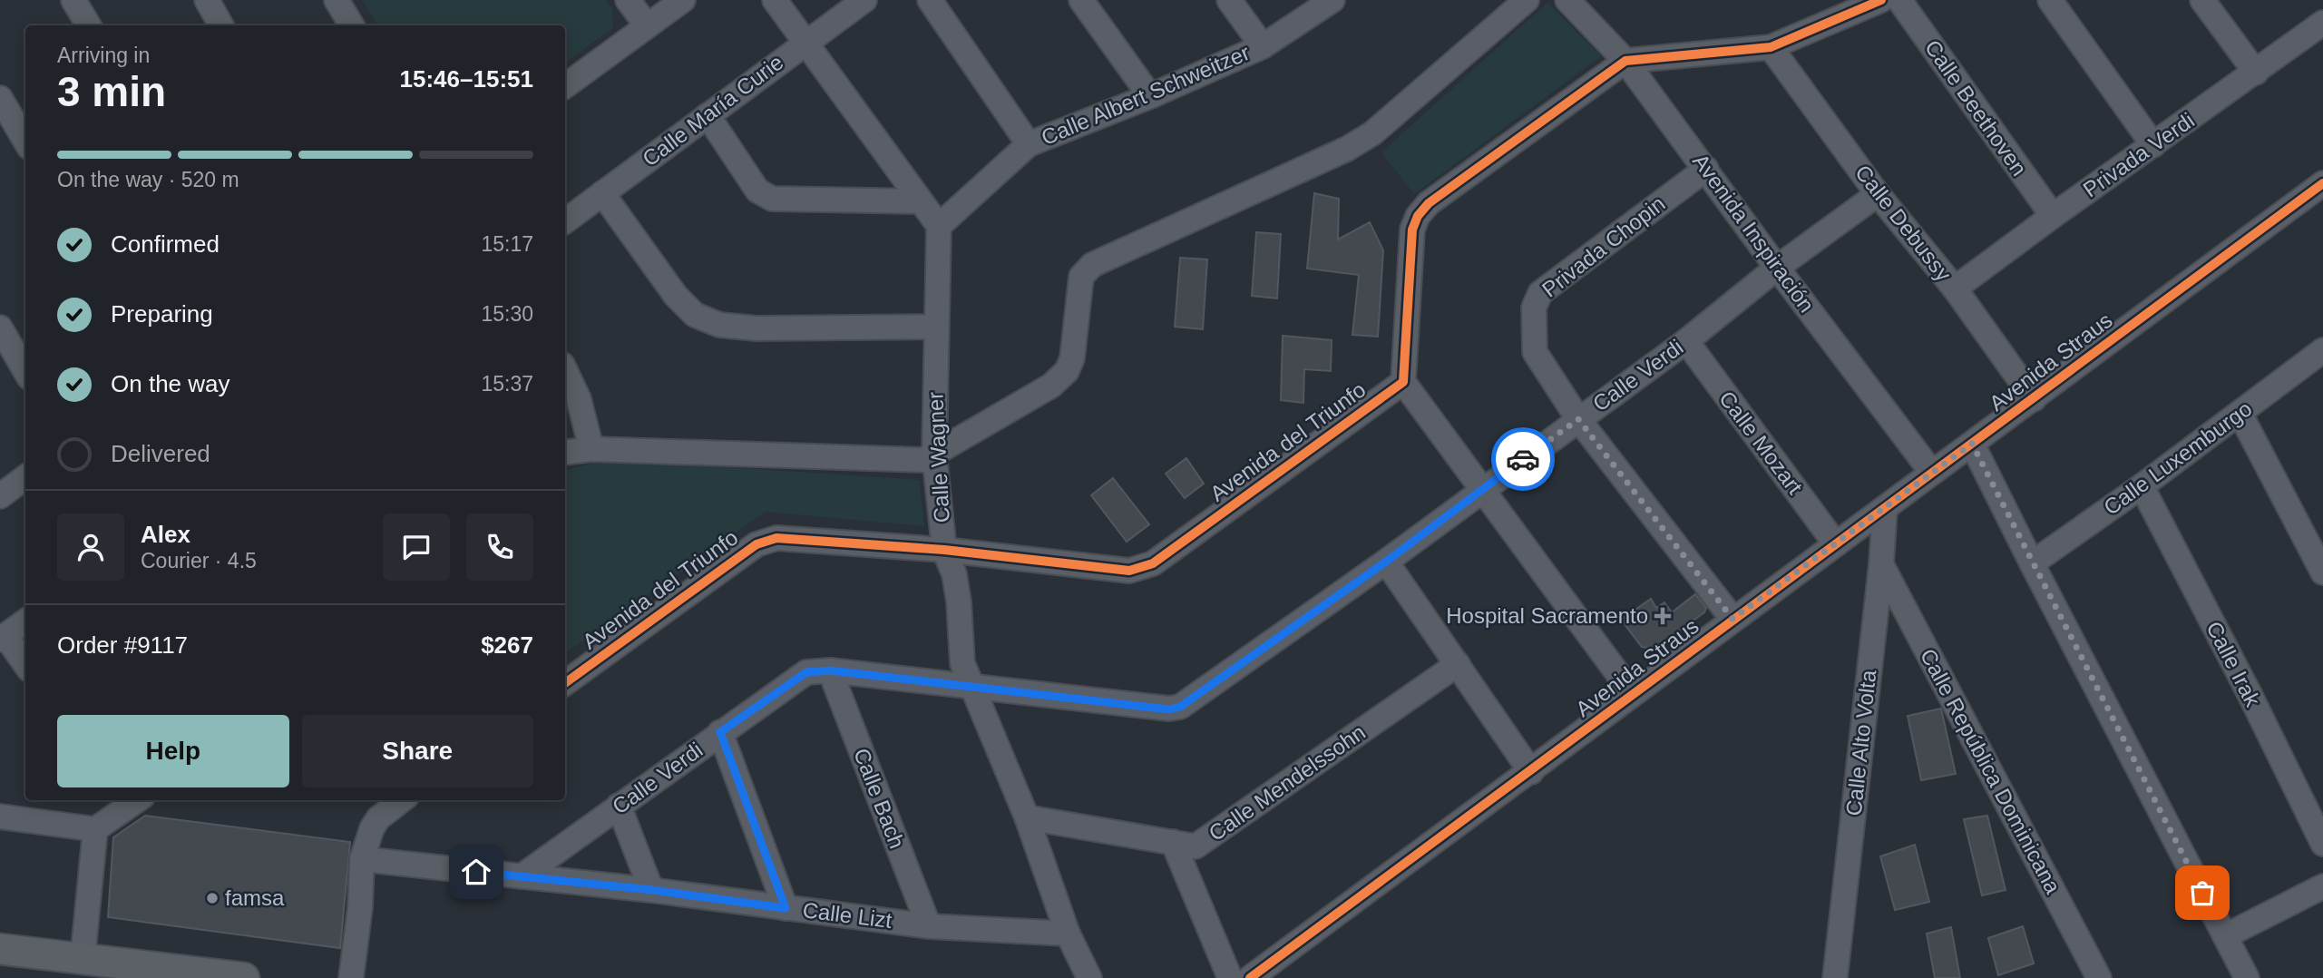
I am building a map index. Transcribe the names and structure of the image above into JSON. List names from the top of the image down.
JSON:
{
  "streets": {
    "street": [
      "Calle Albert Schweitzer",
      "Calle Beethoven",
      "Calle María Curie",
      "Privada Verdi",
      "Calle Debussy",
      "Avenida Inspiración",
      "Privada Chopin",
      "Avenida Straus",
      "Calle Verdi",
      "Avenida del Triunfo",
      "Calle Mozart",
      "Calle Wagner",
      "Calle Luxemburgo",
      "Calle Irak",
      "Calle Alto Volta",
      "Calle República Dominicana",
      "Calle Mendelssohn",
      "Calle Bach",
      "Calle Lizt"
    ]
  },
  "crossings": [
    ["Calle Albert Schweitzer", "Calle Wagner"],
    ["Calle Beethoven", "Privada Verdi"],
    ["Privada Verdi", "Calle Debussy"],
    ["Calle Debussy", "Avenida Straus"],
    ["Calle Debussy", "Calle Verdi"],
    ["Avenida Inspiración", "Privada Chopin"],
    ["Avenida Inspiración", "Avenida Straus"],
    ["Avenida Inspiración", "Calle Verdi"],
    ["Privada Chopin", "Avenida Straus"],
    ["Privada Chopin", "Calle Verdi"],
    ["Avenida Straus", "Calle Mozart"],
    ["Avenida Straus", "Calle Alto Volta"],
    ["Calle Verdi", "Calle Mozart"],
    ["Calle Verdi", "Calle Wagner"],
    ["Calle Verdi", "Calle Bach"],
    ["Calle Verdi", "Calle Lizt"],
    ["Avenida del Triunfo", "Calle Wagner"],
    ["Calle Wagner", "Calle Mendelssohn"],
    ["Calle Wagner", "Calle Lizt"],
    ["Calle Luxemburgo", "Calle Irak"],
    ["Calle Alto Volta", "Calle República Dominicana"],
    ["Calle Bach", "Calle Lizt"]
  ],
  "places": {
    "health": ["Hospital Sacramento"],
    "other": ["famsa"]
  },
  "page": {
    "heading": ["3 min", "Arriving in", "15:46–15:51"],
    "panel": [
      "Alex",
      "Courier · 4.5",
      "Order #9117",
      "$267"
    ],
    "bar": "On the way · 520 m",
    "list": [
      ["Confirmed", "15:17"],
      ["Preparing", "15:30"],
      ["On the way", "15:37"],
      "Delivered"
    ],
    "buttons": ["Help", "Share"]
  }
}
